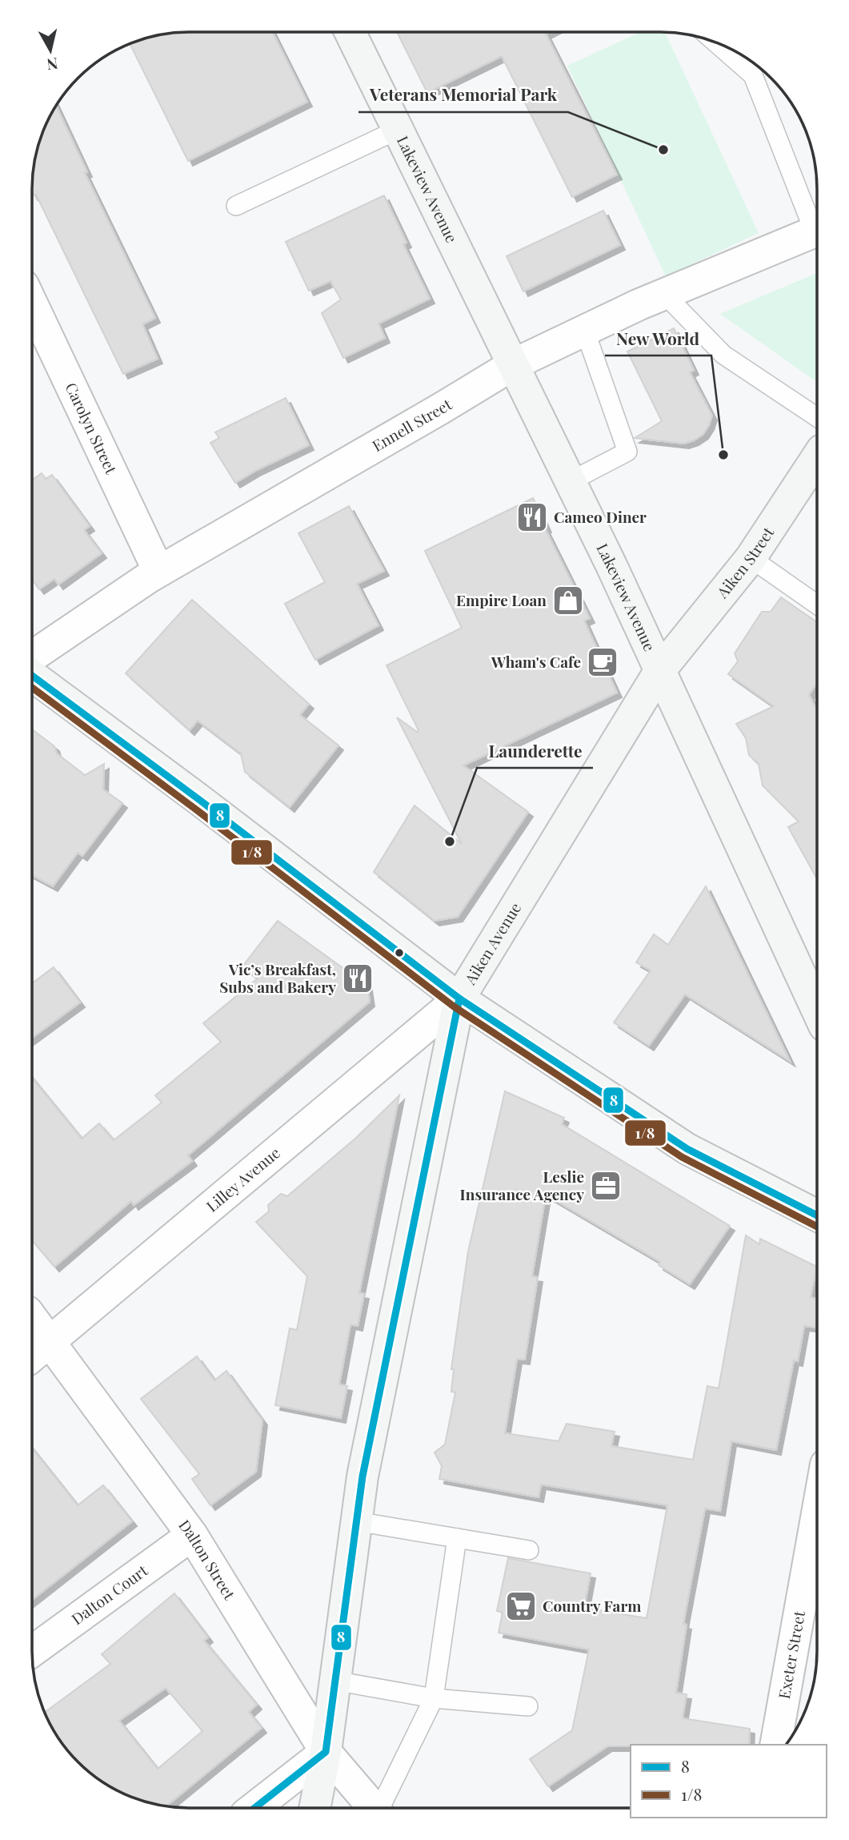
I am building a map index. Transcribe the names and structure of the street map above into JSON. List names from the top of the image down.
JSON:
{
  "streets": {
    "main road": ["Lakeview Avenue", "Aiken Street", "Aiken Avenue"],
    "street": [
      "Ennell Street",
      "Carolyn Street",
      "Lilley Avenue",
      "Dalton Street",
      "Dalton Court",
      "Exeter Street"
    ]
  },
  "crossings": [
    ["Lakeview Avenue", "Ennell Street"],
    ["Lakeview Avenue", "Aiken Street"],
    ["Lakeview Avenue", "Aiken Avenue"],
    ["Ennell Street", "Carolyn Street"],
    ["Aiken Street", "Aiken Avenue"],
    ["Aiken Avenue", "Lilley Avenue"],
    ["Aiken Avenue", "Dalton Street"],
    ["Lilley Avenue", "Dalton Street"],
    ["Dalton Street", "Dalton Court"]
  ],
  "places": {
    "other": ["Veterans Memorial Park", "New World", "Launderette"],
    "restaurant": ["Cameo Diner", "Vic’s Breakfast, Subs and Bakery"],
    "shop": ["Empire Loan"],
    "cafe": ["Wham's Cafe"],
    "office": ["Leslie Insurance Agency"],
    "supermarket": ["Country Farm"]
  },
  "lines": ["transit line 8", "transit line 1/8"],
  "legend": ["8", "1/8"],
  "north": "bottom"
}
